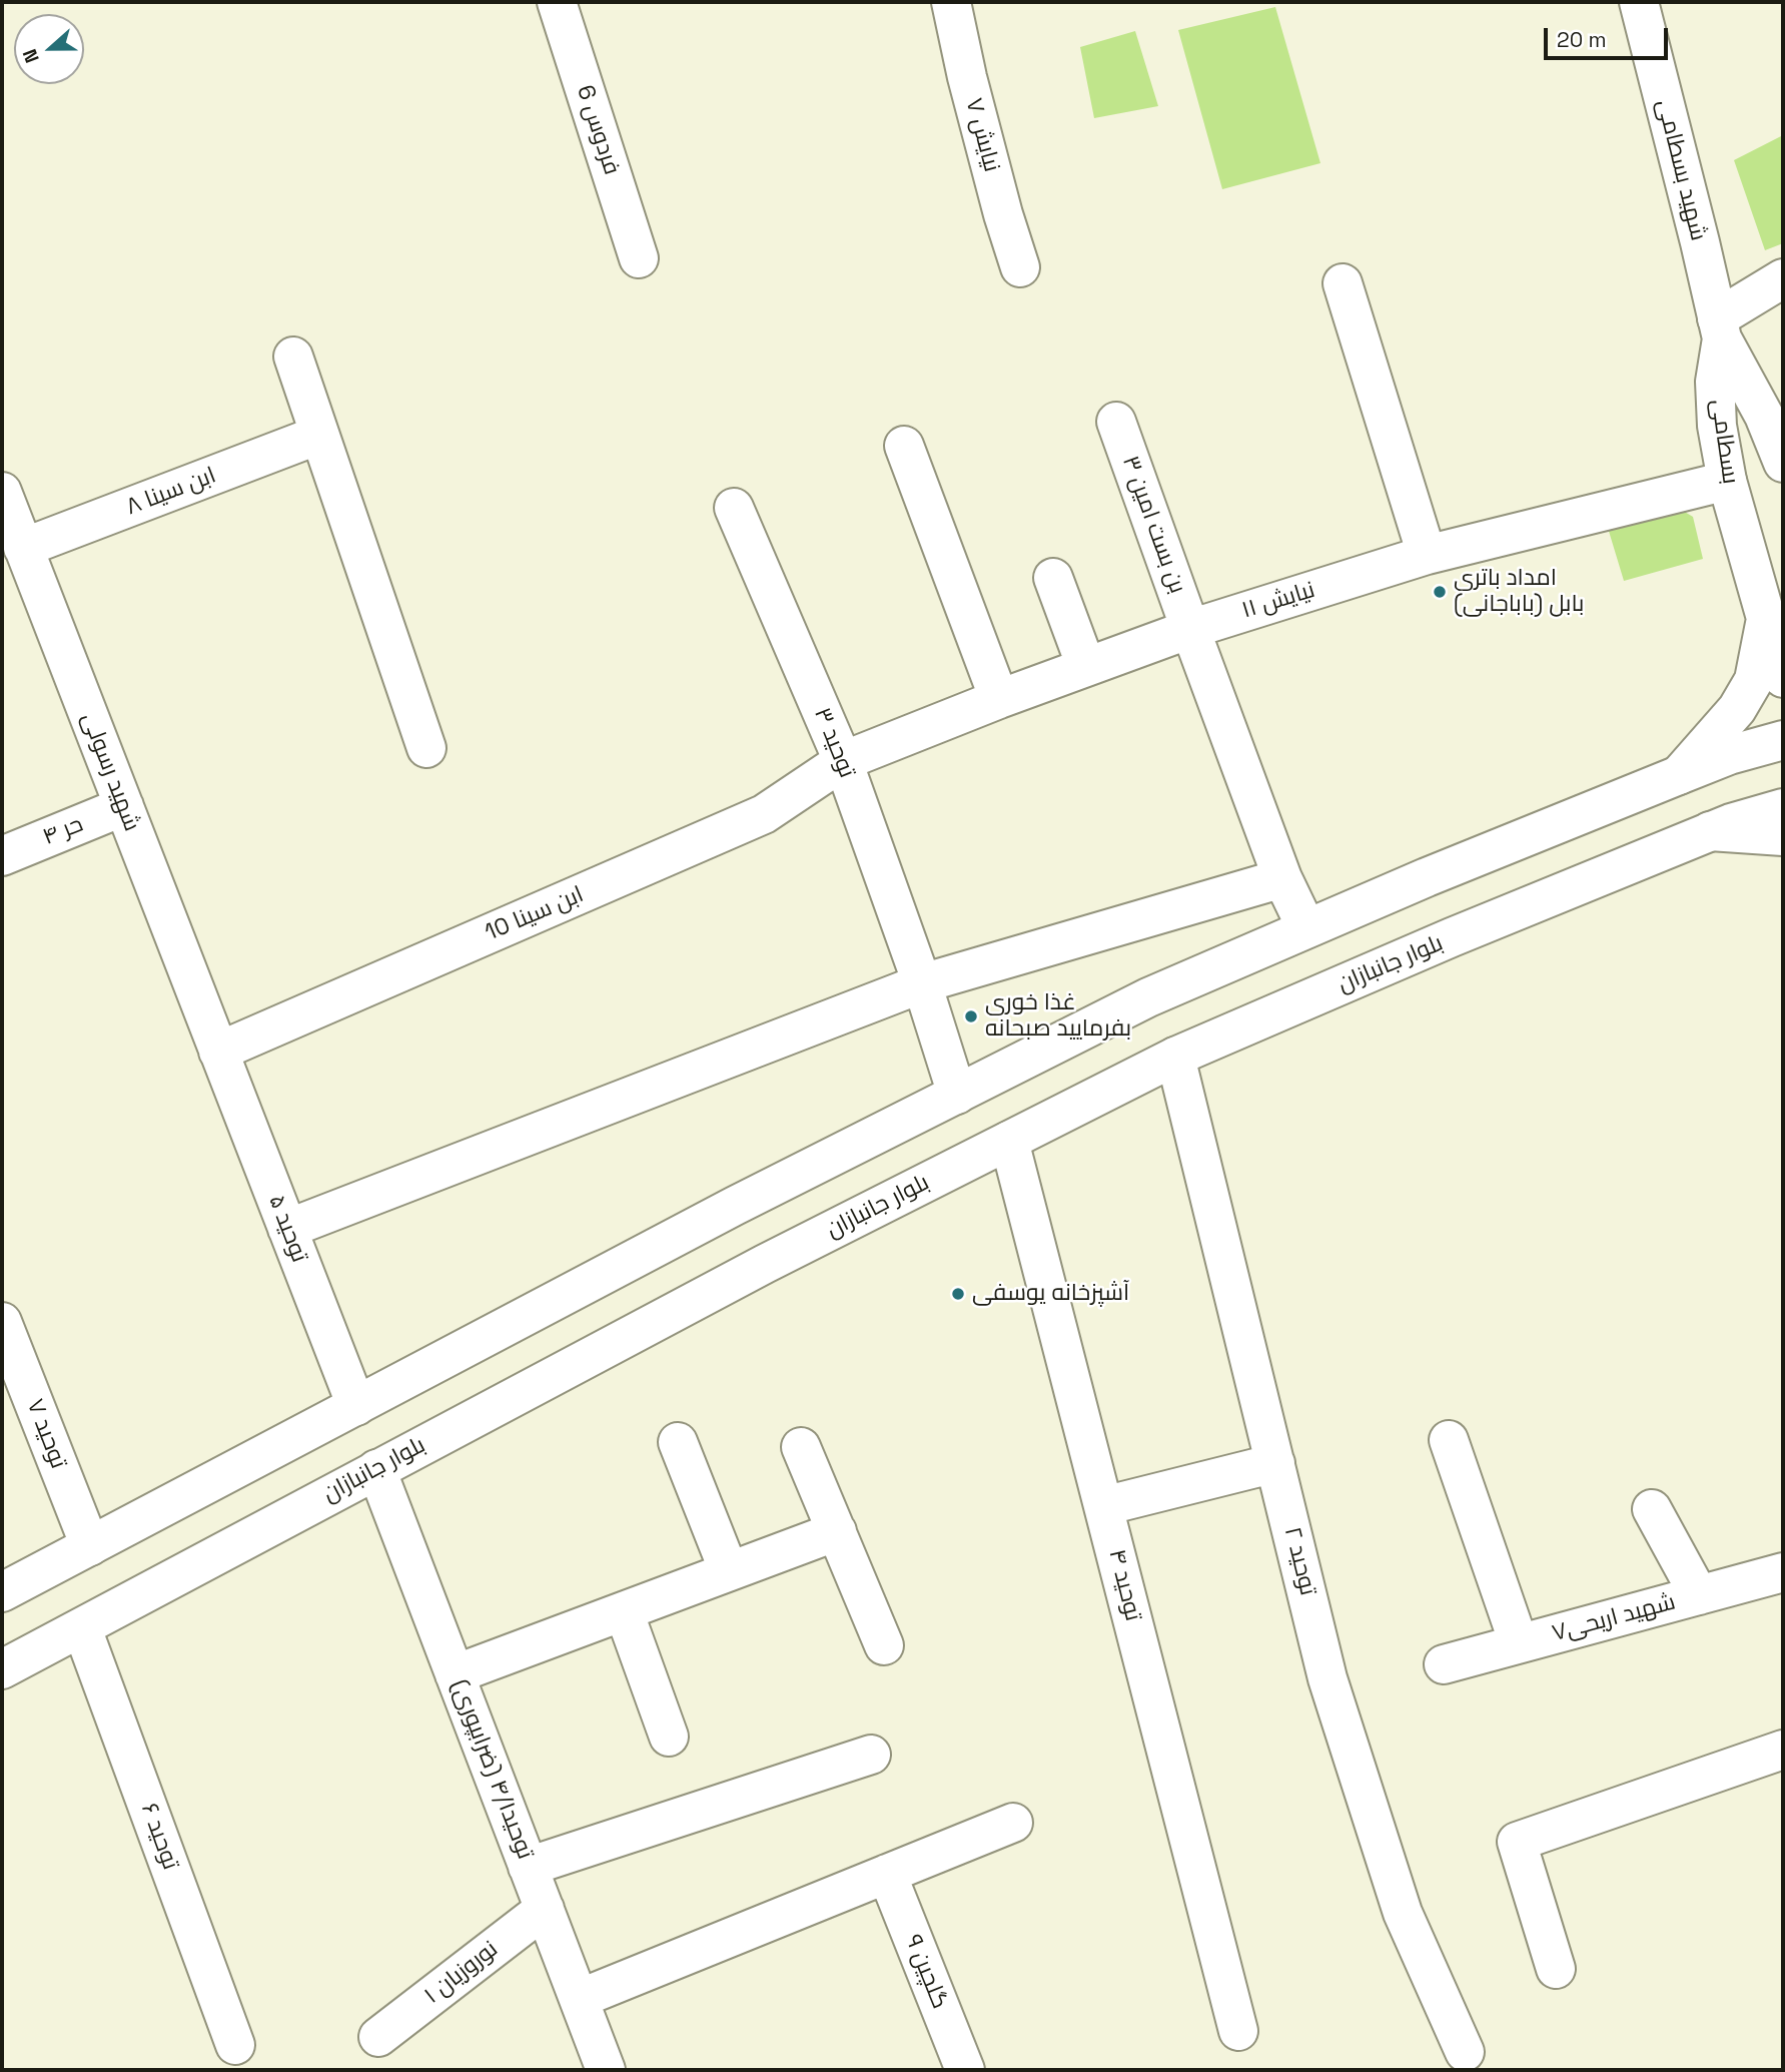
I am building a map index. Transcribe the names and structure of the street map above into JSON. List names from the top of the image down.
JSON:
{
  "streets": {
    "main road": [
      "فردوس 6",
      "نیایش ۷",
      "شهید بسطامی",
      "بسطامی",
      "ابن سینا ۸",
      "بن بست امین ۳",
      "نیایش ۱۱",
      "توحید ۳",
      "شهید رسولی",
      "حر ۴",
      "ابن سینا 10",
      "بلوار جانبازان",
      "توحید ۵",
      "توحید ۷",
      "توحید ۲",
      "توحید ۴",
      "شهید اریحی۷",
      "توحید۴/۱ (ضرابپوری)",
      "توحید ۶",
      "گلچین ۹",
      "نوروزیان ۱"
    ]
  },
  "crossings": [
    ["شهید بسطامی", "بسطامی"],
    ["بسطامی", "نیایش ۱۱"],
    ["ابن سینا ۸", "شهید رسولی"],
    ["بن بست امین ۳", "نیایش ۱۱"],
    ["نیایش ۱۱", "توحید ۳"],
    ["نیایش ۱۱", "ابن سینا 10"],
    ["توحید ۳", "ابن سینا 10"],
    ["شهید رسولی", "حر ۴"],
    ["شهید رسولی", "ابن سینا 10"],
    ["شهید رسولی", "توحید ۵"],
    ["ابن سینا 10", "توحید ۵"],
    ["بلوار جانبازان", "توحید ۲"],
    ["بلوار جانبازان", "توحید ۴"],
    ["بلوار جانبازان", "توحید۴/۱ (ضرابپوری)"],
    ["بلوار جانبازان", "توحید ۶"],
    ["توحید۴/۱ (ضرابپوری)", "نوروزیان ۱"]
  ],
  "places": ["امداد باتری بابل (باباجانی)", "غذا خوری بفرمایید صبحانه", "آشپزخانه یوسفی"],
  "scale_bar": "20 m",
  "north": "left"
}
